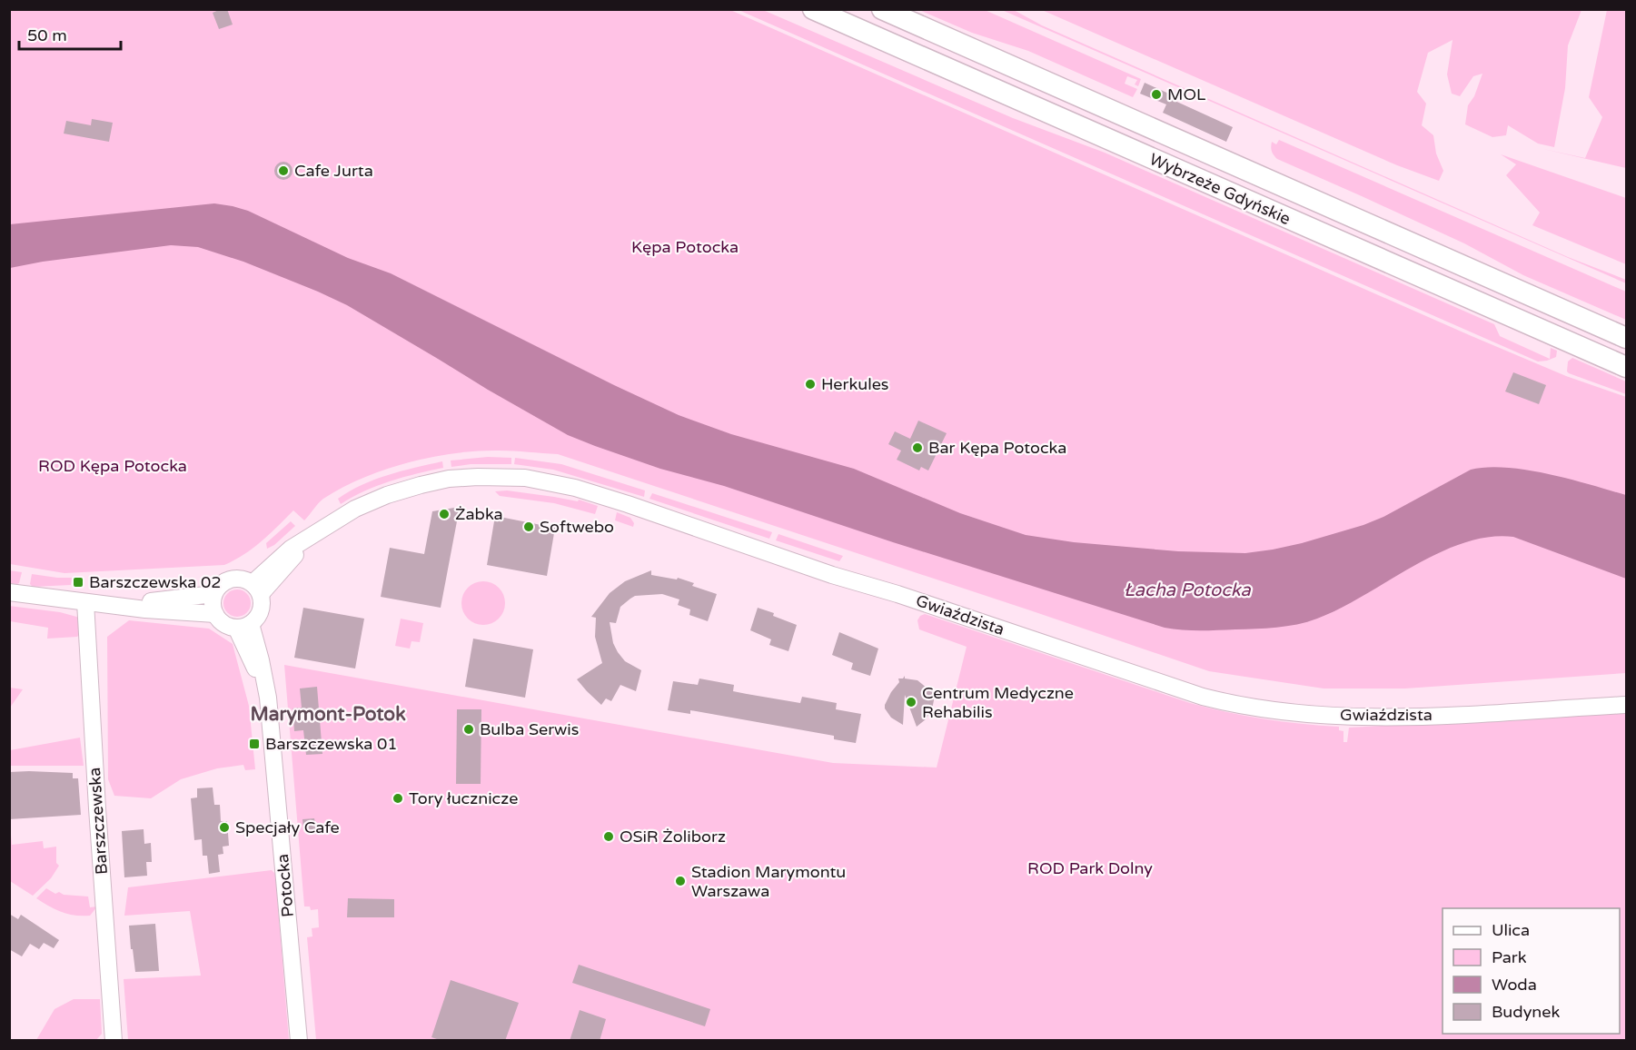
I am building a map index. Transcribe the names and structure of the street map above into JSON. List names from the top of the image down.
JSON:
{
  "streets": {
    "main road": ["Wybrzeże Gdyńskie"],
    "street": ["Gwiaździsta", "Barszczewska", "Potocka"]
  },
  "crossings": [
    ["Gwiaździsta", "Potocka"]
  ],
  "districts": ["Marymont-Potok"],
  "water": ["Łacha Potocka"],
  "parks": ["Kępa Potocka", "ROD Kępa Potocka", "ROD Park Dolny"],
  "places": {
    "other": [
      "MOL",
      "Cafe Jurta",
      "Herkules",
      "Bar Kępa Potocka",
      "Żabka",
      "Softwebo",
      "Centrum Medyczne Rehabilis",
      "Bulba Serwis",
      "Tory łucznicze",
      "Specjały Cafe",
      "OSiR Żoliborz",
      "Stadion Marymontu Warszawa"
    ],
    "transit": ["Barszczewska 02", "Barszczewska 01"]
  },
  "legend": [
    "Ulica",
    "Park",
    "Woda",
    "Budynek"
  ],
  "scale_bar": "50 m"
}
